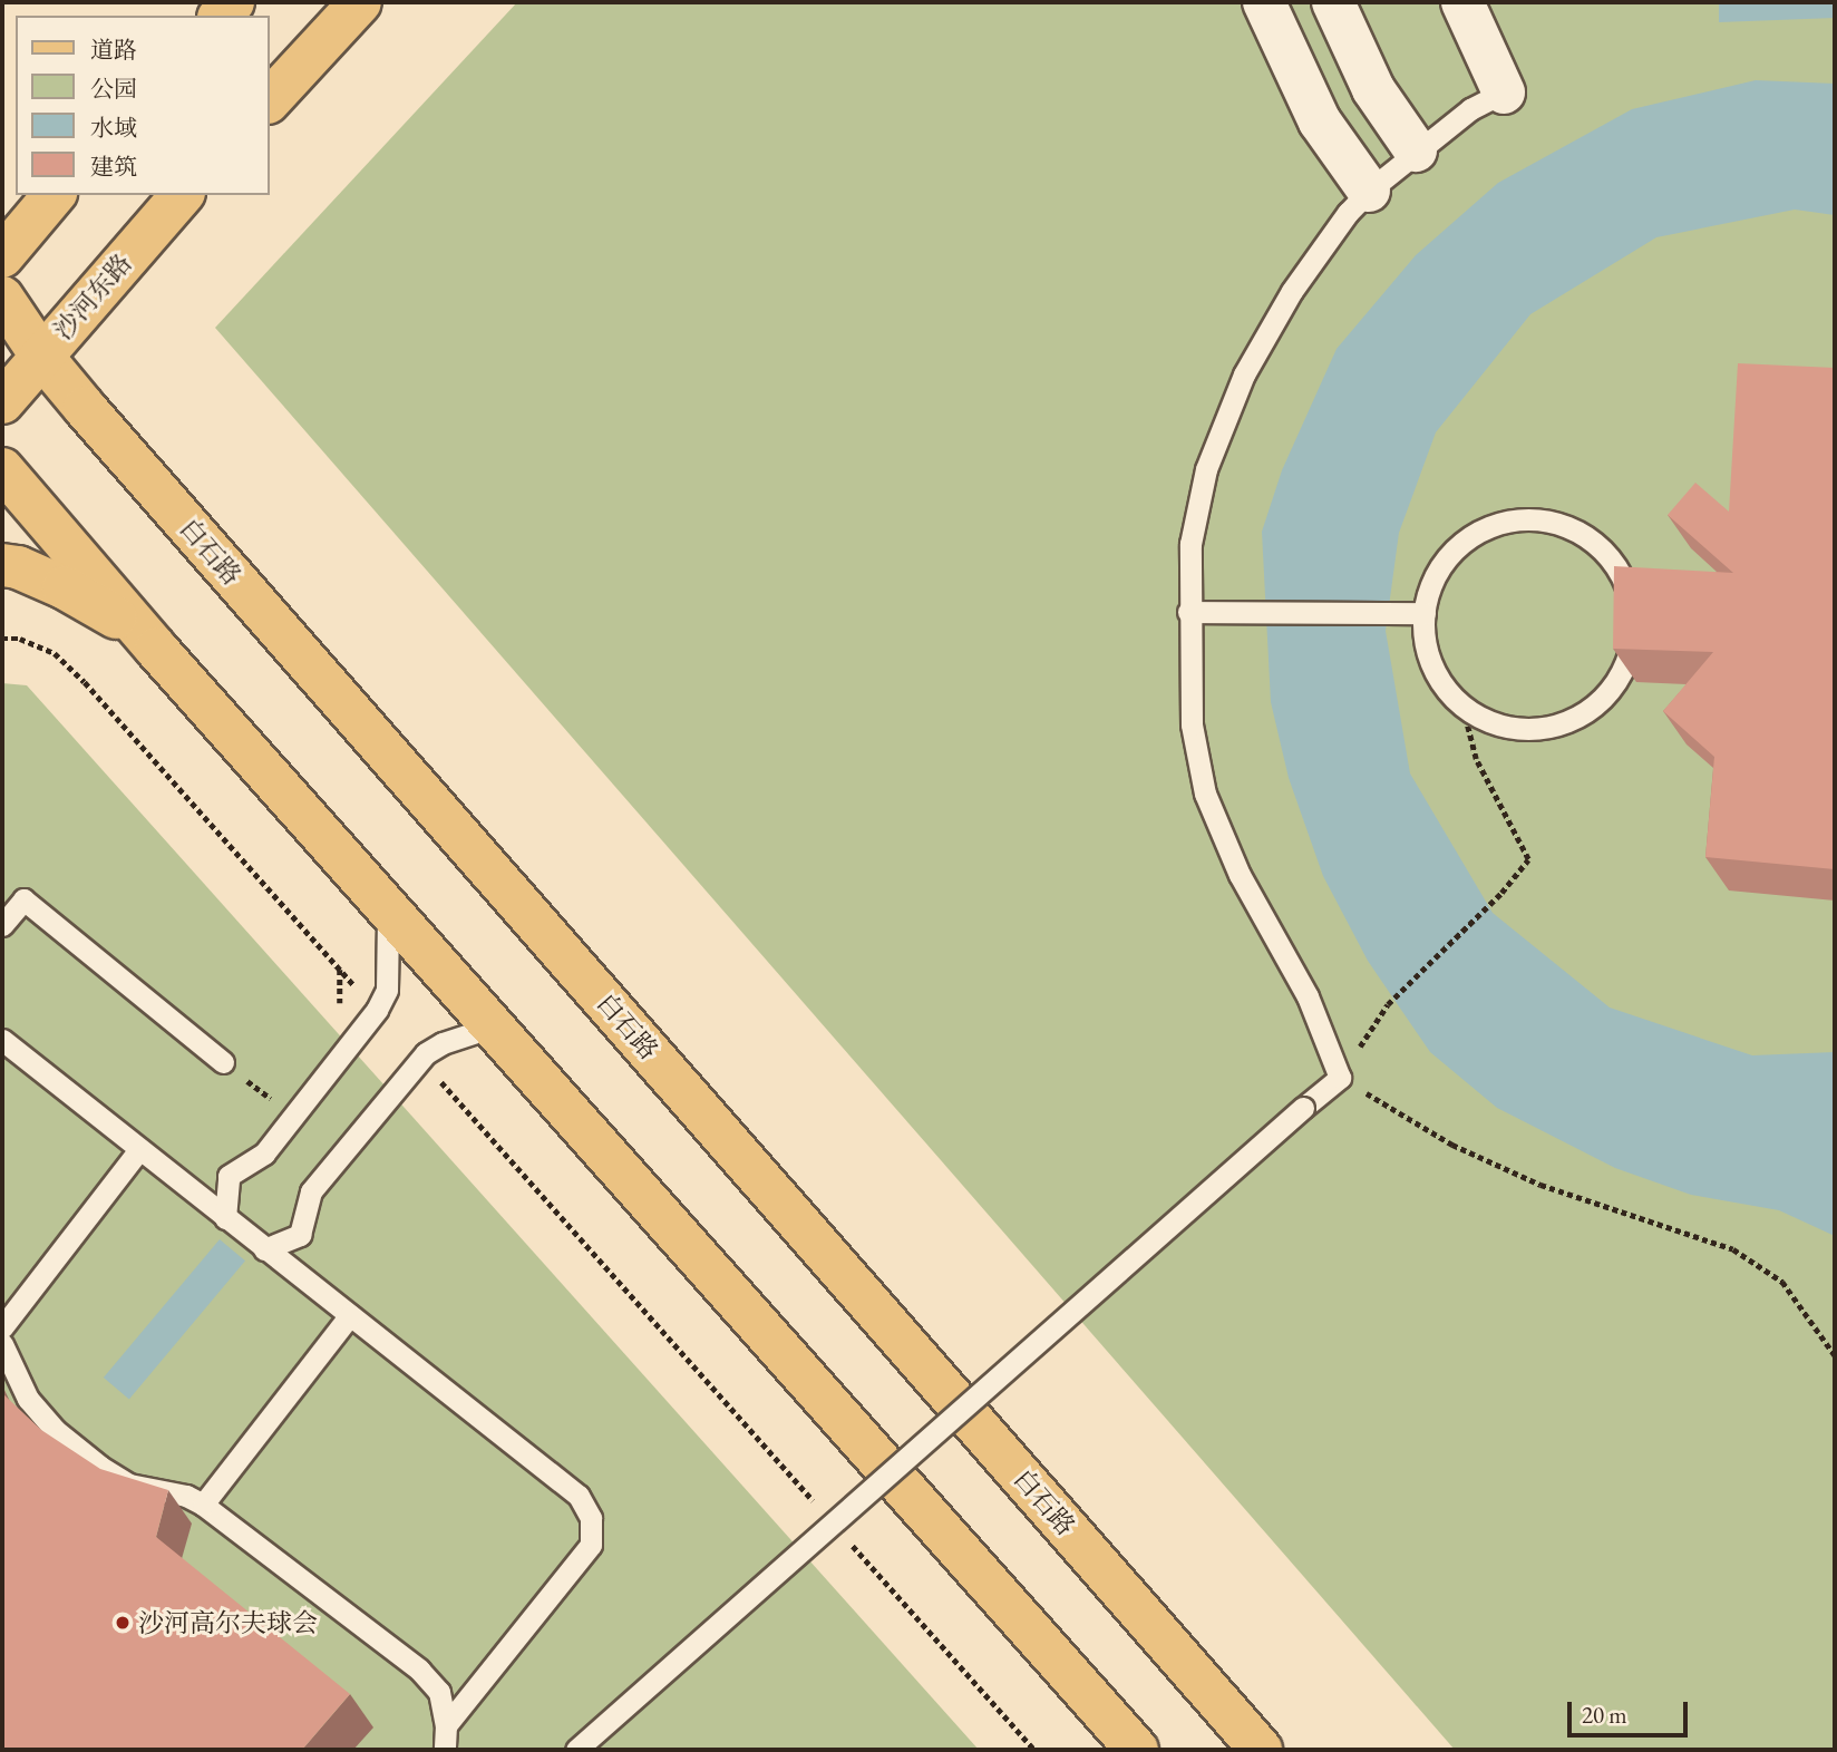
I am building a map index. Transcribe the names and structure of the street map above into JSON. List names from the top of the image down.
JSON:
{
  "streets": {
    "main road": ["沙河东路", "白石路"]
  },
  "crossings": [
    ["沙河东路", "白石路"]
  ],
  "places": ["沙河高尔夫球会"],
  "legend": [
    "道路",
    "公园",
    "水域",
    "建筑"
  ],
  "scale_bar": "20 m"
}
